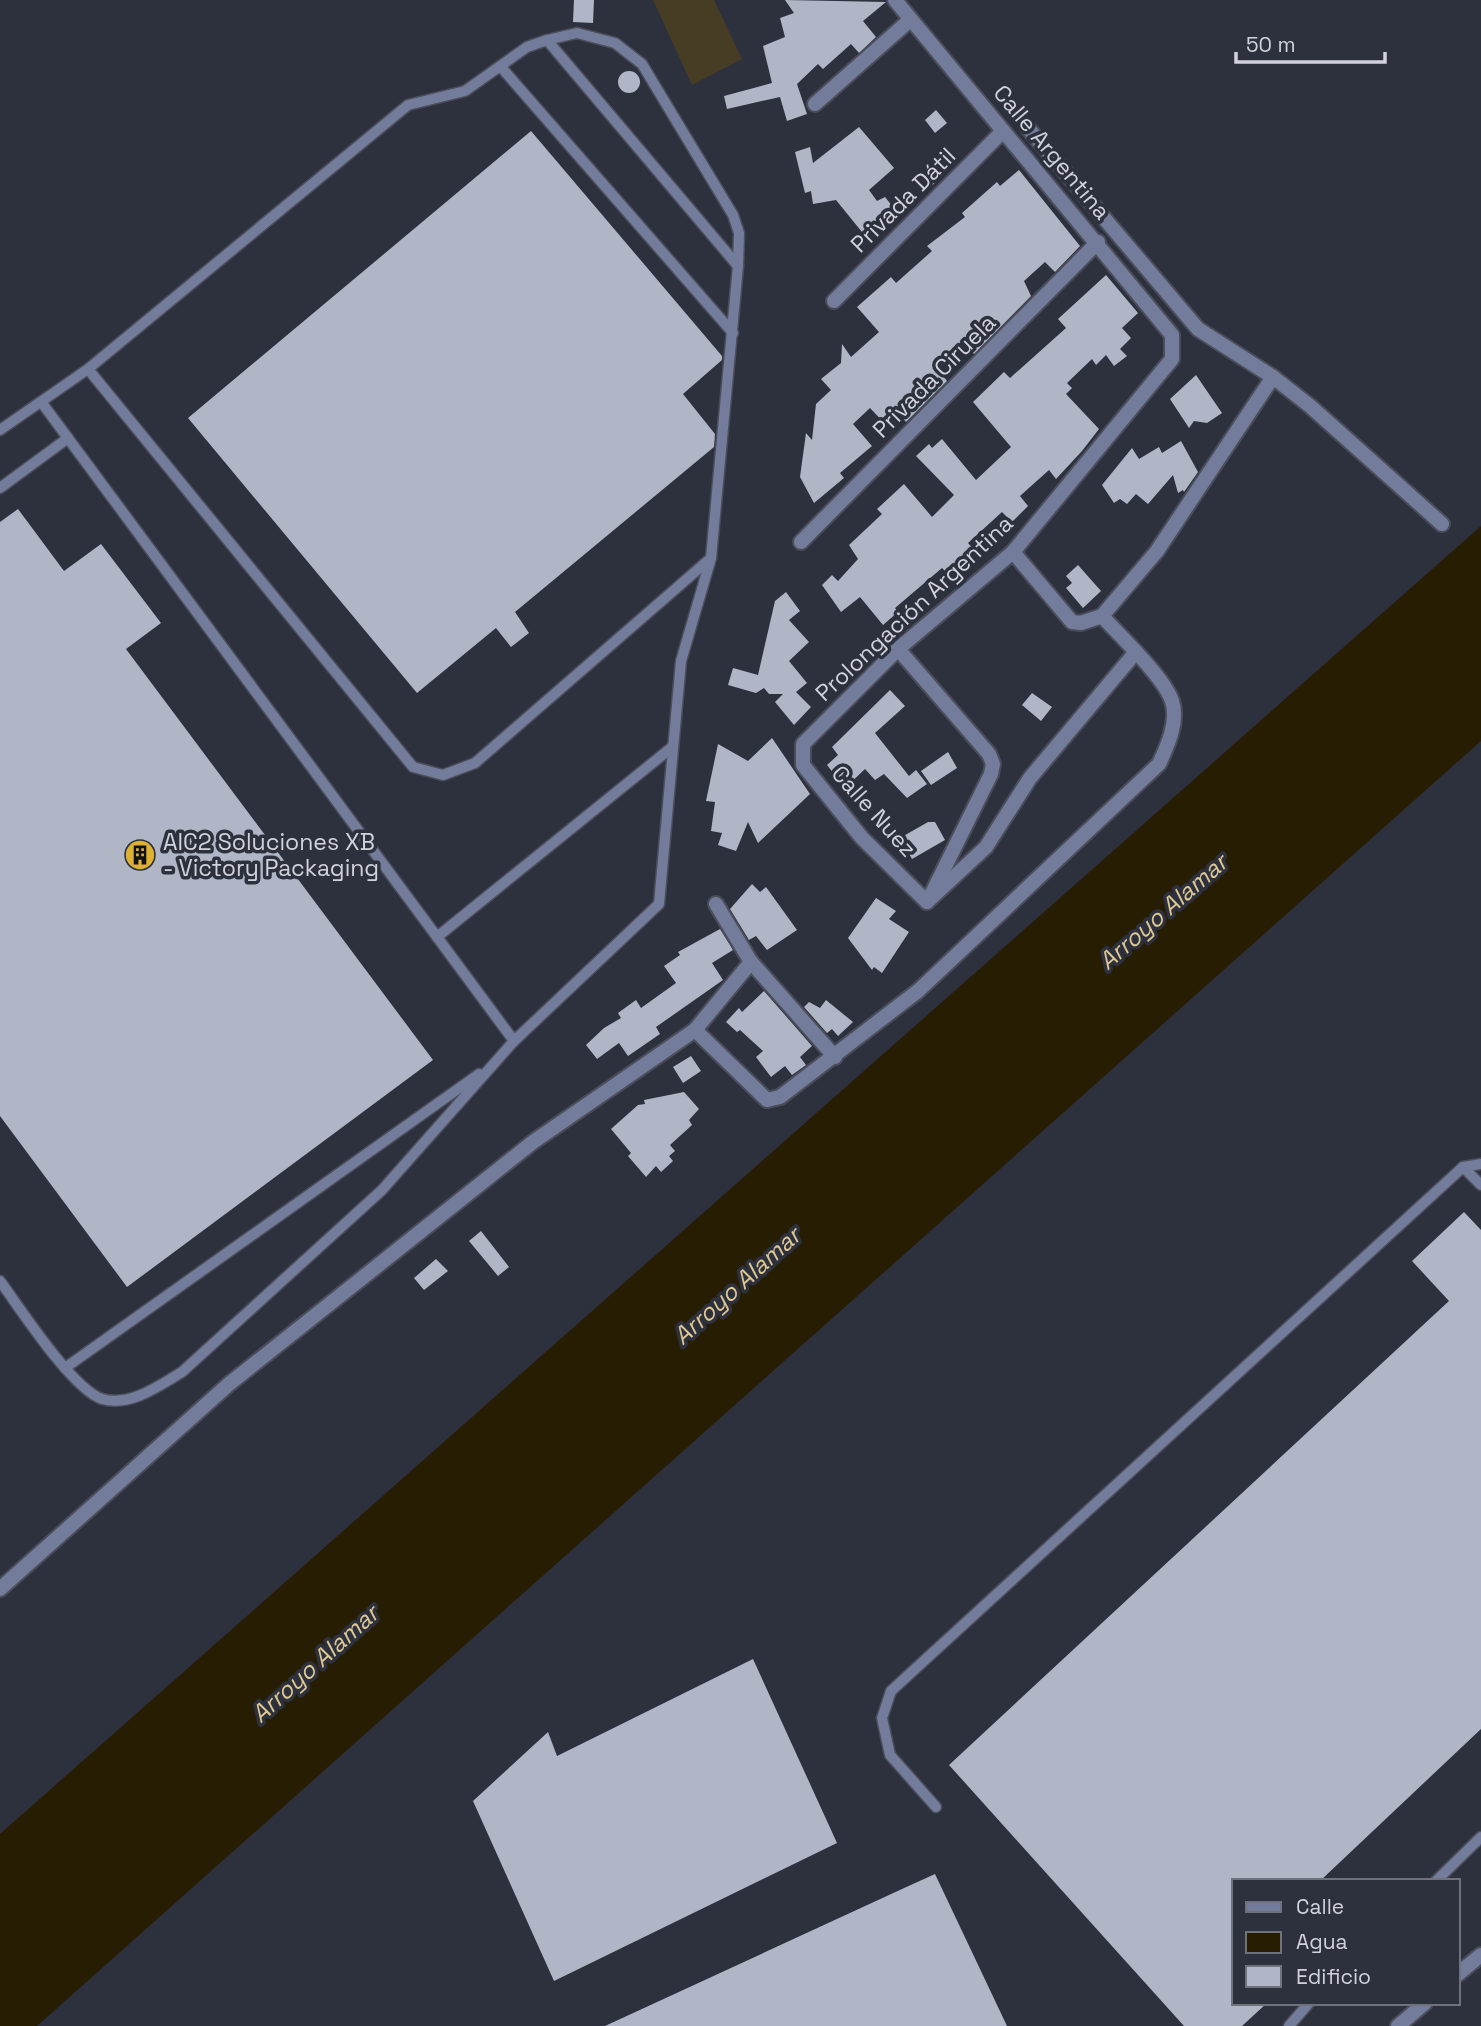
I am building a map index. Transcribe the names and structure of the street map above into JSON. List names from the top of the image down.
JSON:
{
  "streets": {
    "street": [
      "Calle Argentina",
      "Privada Dátil",
      "Privada Ciruela",
      "Prolongación Argentina",
      "Calle Nuez"
    ]
  },
  "crossings": [
    ["Calle Argentina", "Privada Dátil"],
    ["Calle Argentina", "Privada Ciruela"],
    ["Calle Argentina", "Prolongación Argentina"],
    ["Prolongación Argentina", "Calle Nuez"]
  ],
  "water": ["Arroyo Alamar"],
  "places": {
    "building": ["AIC2 Soluciones XB - Victory Packaging"]
  },
  "legend": ["Calle", "Agua", "Edificio"],
  "scale_bar": "50 m"
}
